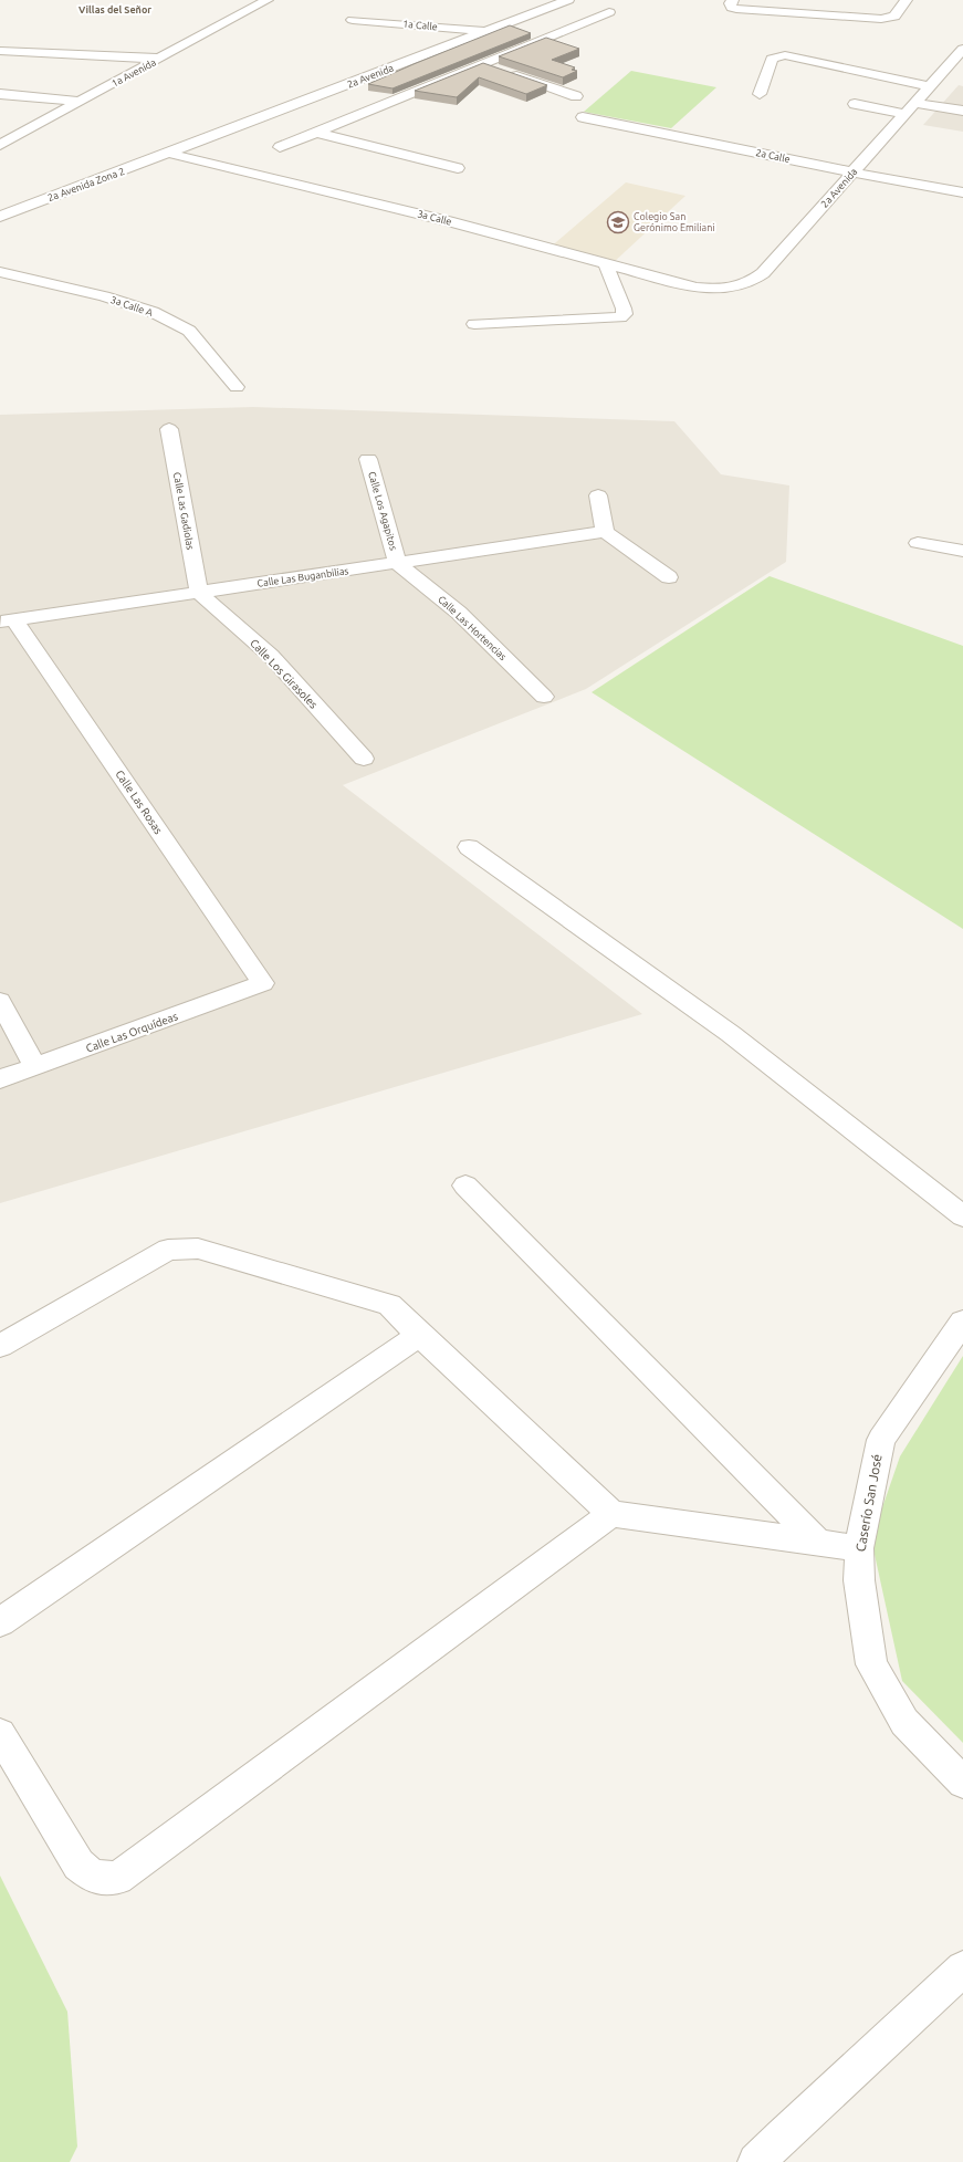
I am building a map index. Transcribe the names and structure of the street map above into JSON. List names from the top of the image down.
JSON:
{
  "streets": {
    "street": [
      "1a Calle",
      "1a Avenida",
      "2a Avenida",
      "2a Calle",
      "2a Avenida Zona 2",
      "3a Calle",
      "3a Calle A",
      "Calle Las Gadiolas",
      "Calle Los Agapitos",
      "Calle Las Buganbilias",
      "Calle Las Hortencias",
      "Calle Los Girasoles",
      "Calle Las Rosas",
      "Calle Las Orquídeas",
      "Caserío San José"
    ]
  },
  "crossings": [
    ["1a Calle", "2a Avenida"],
    ["2a Avenida", "2a Calle"],
    ["2a Avenida", "2a Avenida Zona 2"],
    ["2a Avenida", "3a Calle"],
    ["2a Avenida Zona 2", "3a Calle"],
    ["Calle Las Gadiolas", "Calle Las Buganbilias"],
    ["Calle Las Gadiolas", "Calle Los Girasoles"],
    ["Calle Los Agapitos", "Calle Las Buganbilias"],
    ["Calle Los Agapitos", "Calle Las Hortencias"],
    ["Calle Las Buganbilias", "Calle Las Hortencias"],
    ["Calle Las Buganbilias", "Calle Los Girasoles"],
    ["Calle Las Buganbilias", "Calle Las Rosas"],
    ["Calle Las Rosas", "Calle Las Orquídeas"]
  ],
  "districts": ["Villas del Señor"],
  "places": {
    "school or university": ["Colegio San Gerónimo Emiliani"]
  }
}
